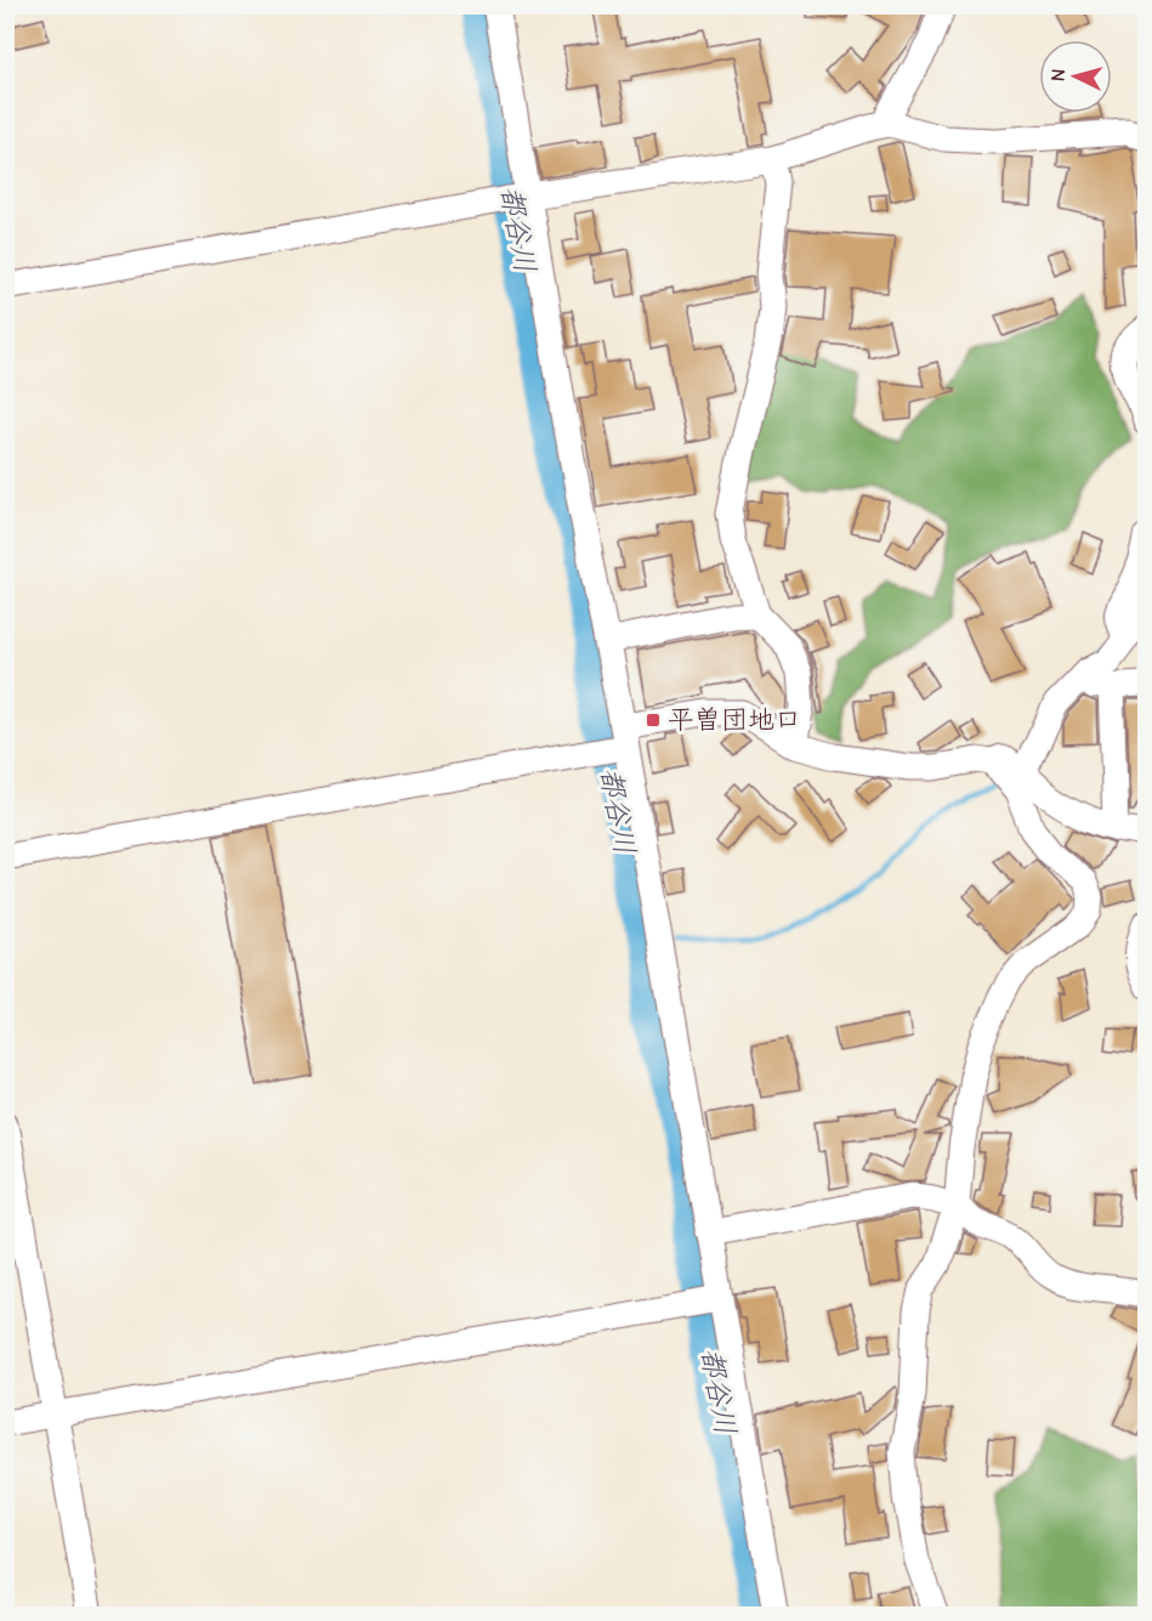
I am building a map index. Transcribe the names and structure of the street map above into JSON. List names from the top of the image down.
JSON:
{
  "water": ["都谷川"],
  "places": {
    "transit": ["平曽団地口"]
  },
  "north": "left"
}
